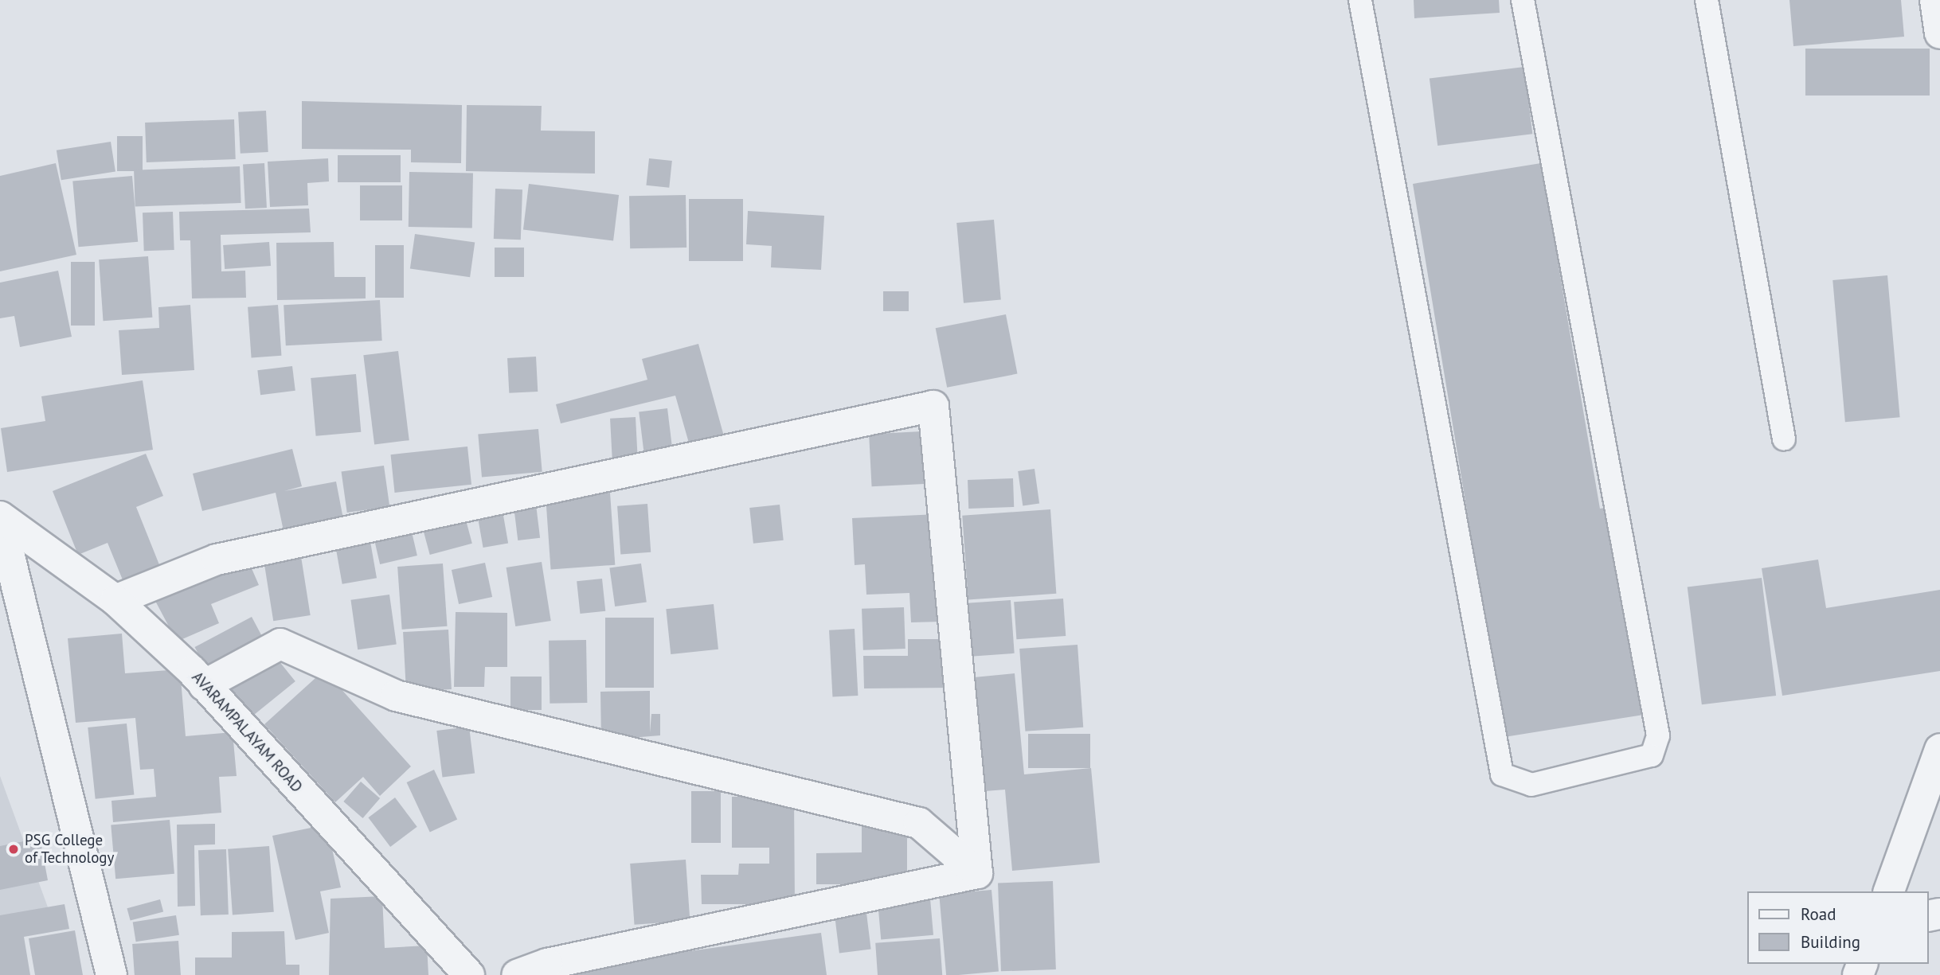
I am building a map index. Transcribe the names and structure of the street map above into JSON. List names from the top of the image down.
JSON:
{
  "streets": {
    "street": ["AVARAMPALAYAM ROAD"]
  },
  "places": ["PSG College of Technology"],
  "legend": ["Road", "Building"]
}
